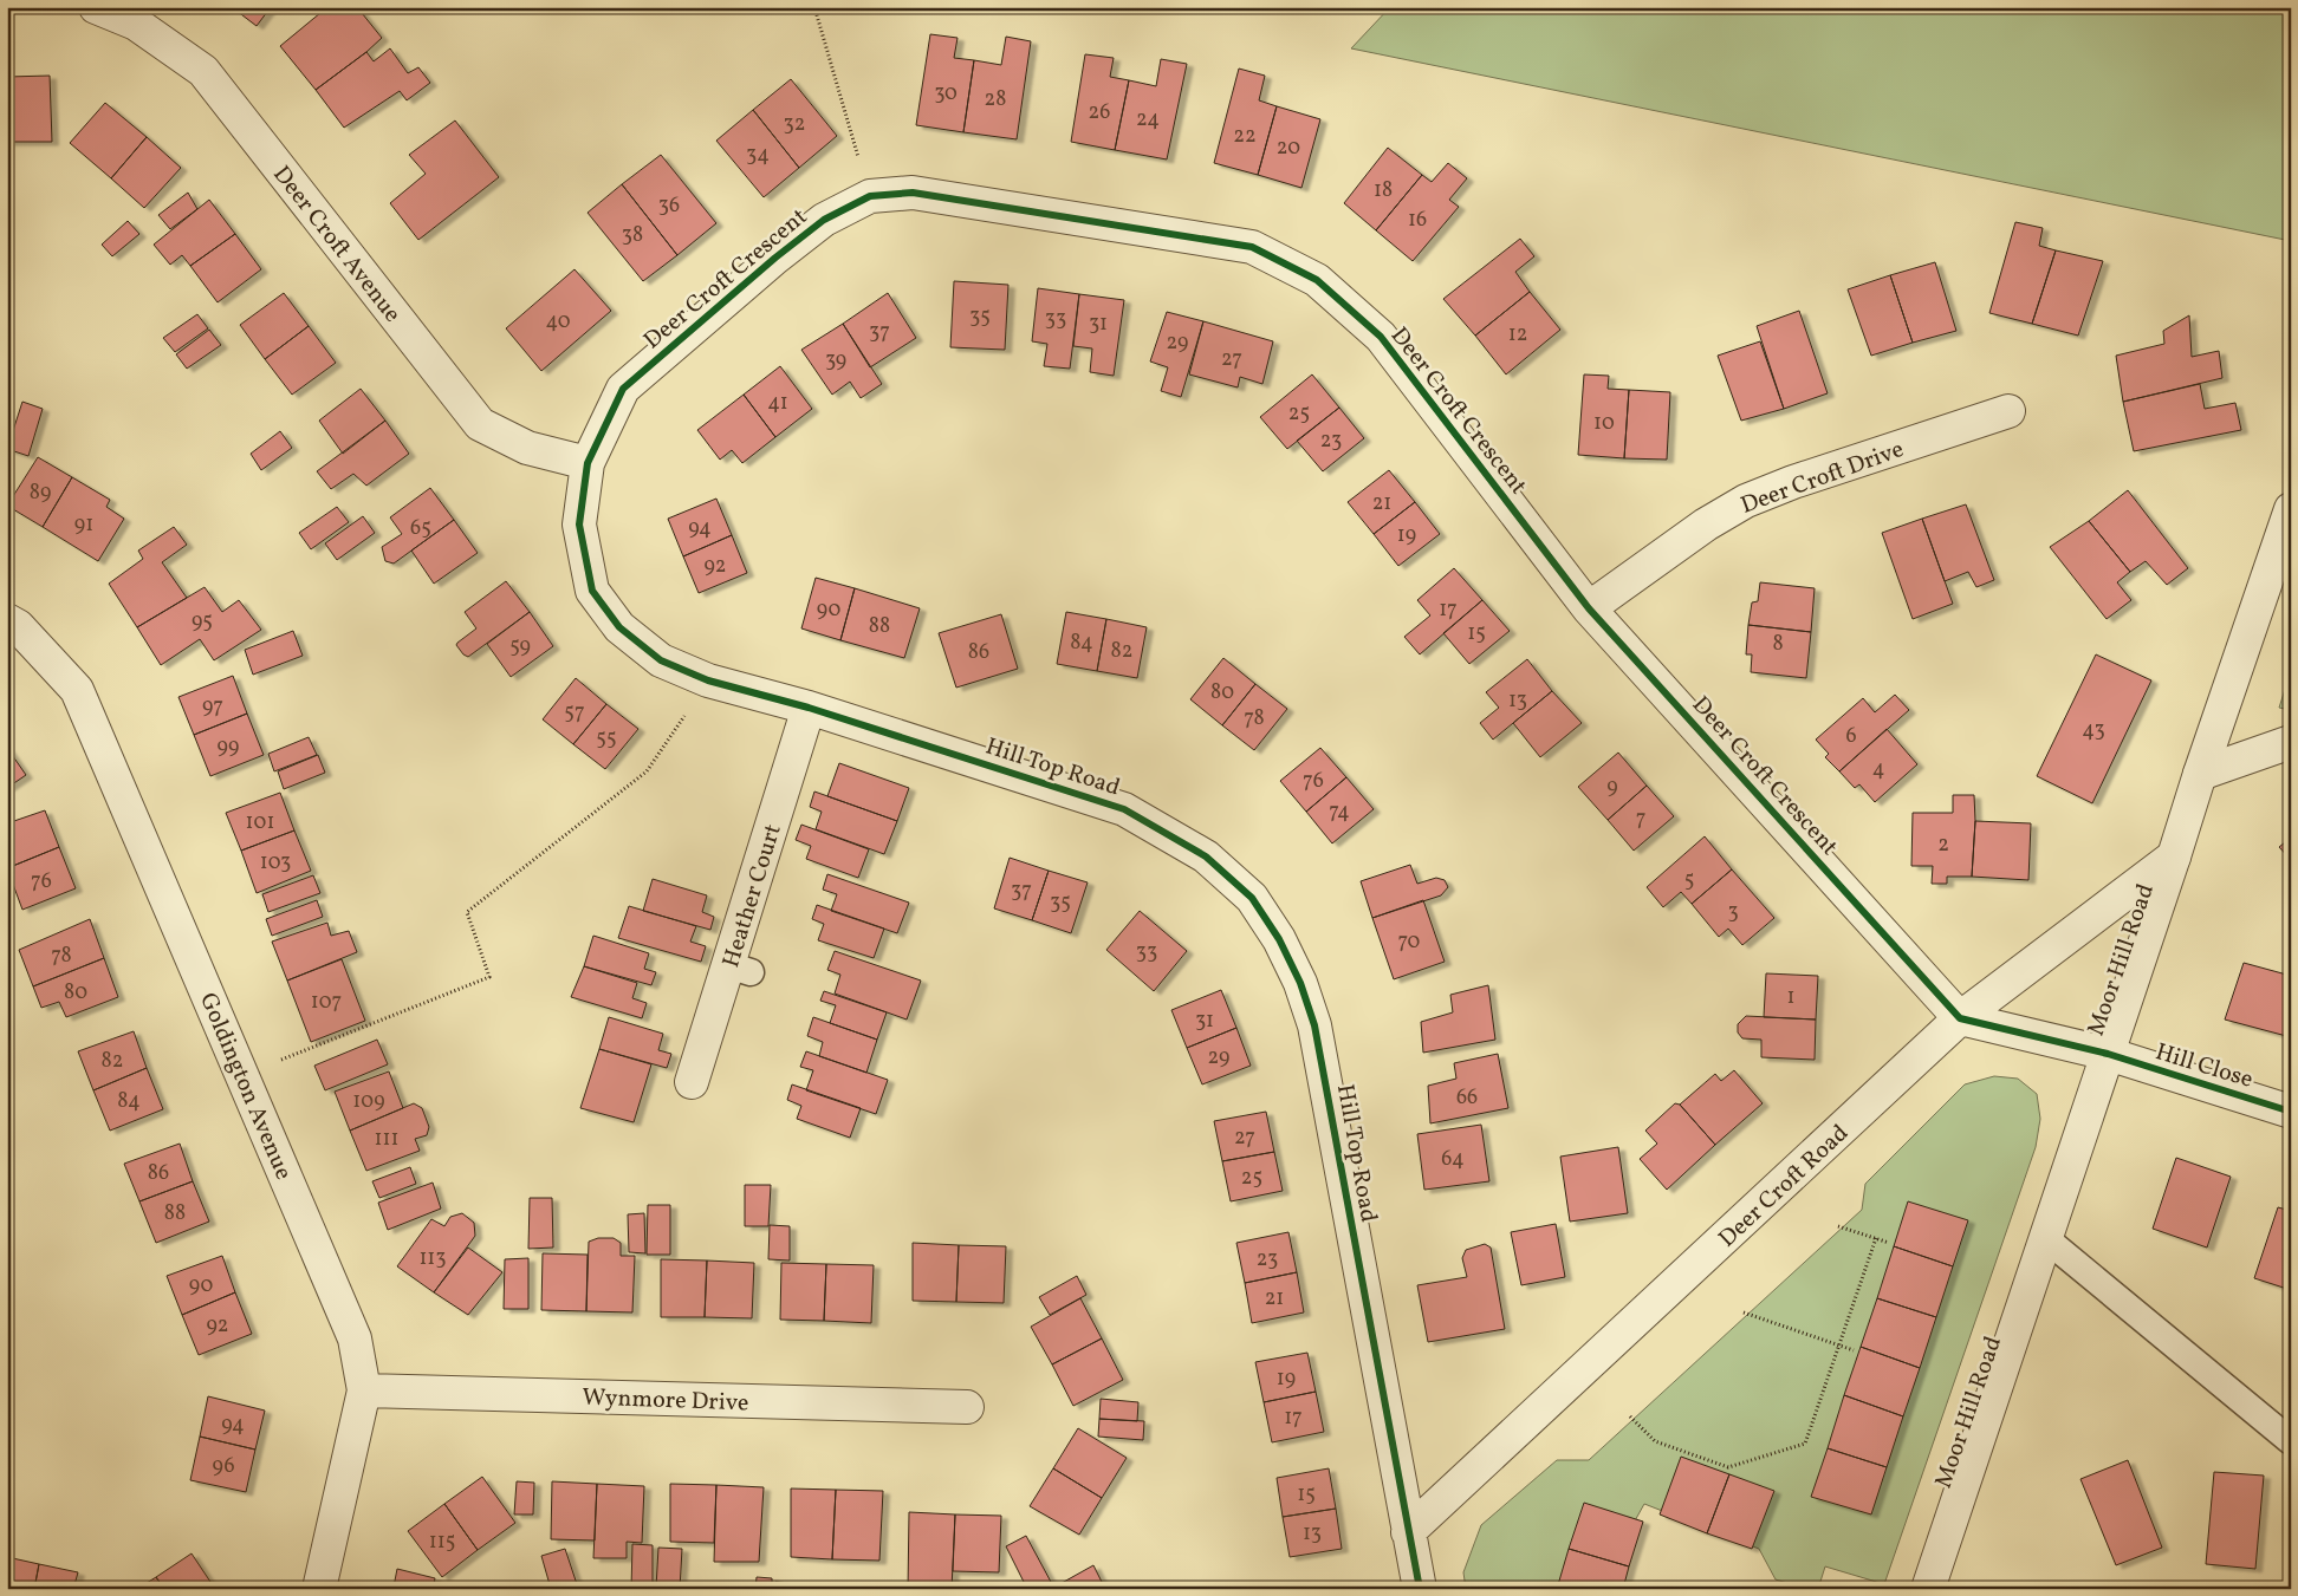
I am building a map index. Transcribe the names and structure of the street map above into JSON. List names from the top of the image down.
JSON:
{
  "streets": {
    "street": [
      "Deer Croft Avenue",
      "Deer Croft Crescent",
      "Deer Croft Drive",
      "Hill Top Road",
      "Heather Court",
      "Moor Hill Road",
      "Hill Close",
      "Goldington Avenue",
      "Deer Croft Road",
      "Wynmore Drive"
    ]
  },
  "crossings": [
    ["Deer Croft Avenue", "Deer Croft Crescent"],
    ["Deer Croft Avenue", "Hill Top Road"],
    ["Deer Croft Crescent", "Deer Croft Drive"],
    ["Deer Croft Crescent", "Hill Top Road"],
    ["Deer Croft Crescent", "Deer Croft Road"],
    ["Hill Top Road", "Heather Court"],
    ["Hill Top Road", "Deer Croft Road"],
    ["Moor Hill Road", "Hill Close"],
    ["Moor Hill Road", "Deer Croft Road"],
    ["Goldington Avenue", "Wynmore Drive"]
  ],
  "house_numbers": [
    "30",
    "28",
    "26",
    "24",
    "32",
    "22",
    "20",
    "34",
    "18",
    "36",
    "16",
    "38",
    "35",
    "33",
    "40",
    "31",
    "37",
    "12",
    "29",
    "27",
    "39",
    "41",
    "25",
    "10",
    "23",
    "89",
    "21",
    "91",
    "65",
    "94",
    "19",
    "92",
    "90",
    "17",
    "95",
    "88",
    "15",
    "84",
    "8",
    "59",
    "82",
    "86",
    "80",
    "13",
    "97",
    "57",
    "78",
    "43",
    "6",
    "55",
    "99",
    "4",
    "76",
    "9",
    "74",
    "7",
    "101",
    "2",
    "103",
    "5",
    "76",
    "37",
    "35",
    "3",
    "70",
    "33",
    "78",
    "80",
    "1",
    "107",
    "31",
    "29",
    "82",
    "66",
    "84",
    "109",
    "27",
    "111",
    "64",
    "86",
    "25",
    "88",
    "113",
    "23",
    "90",
    "21",
    "92",
    "19",
    "17",
    "94",
    "96",
    "15",
    "13",
    "115"
  ]
}
